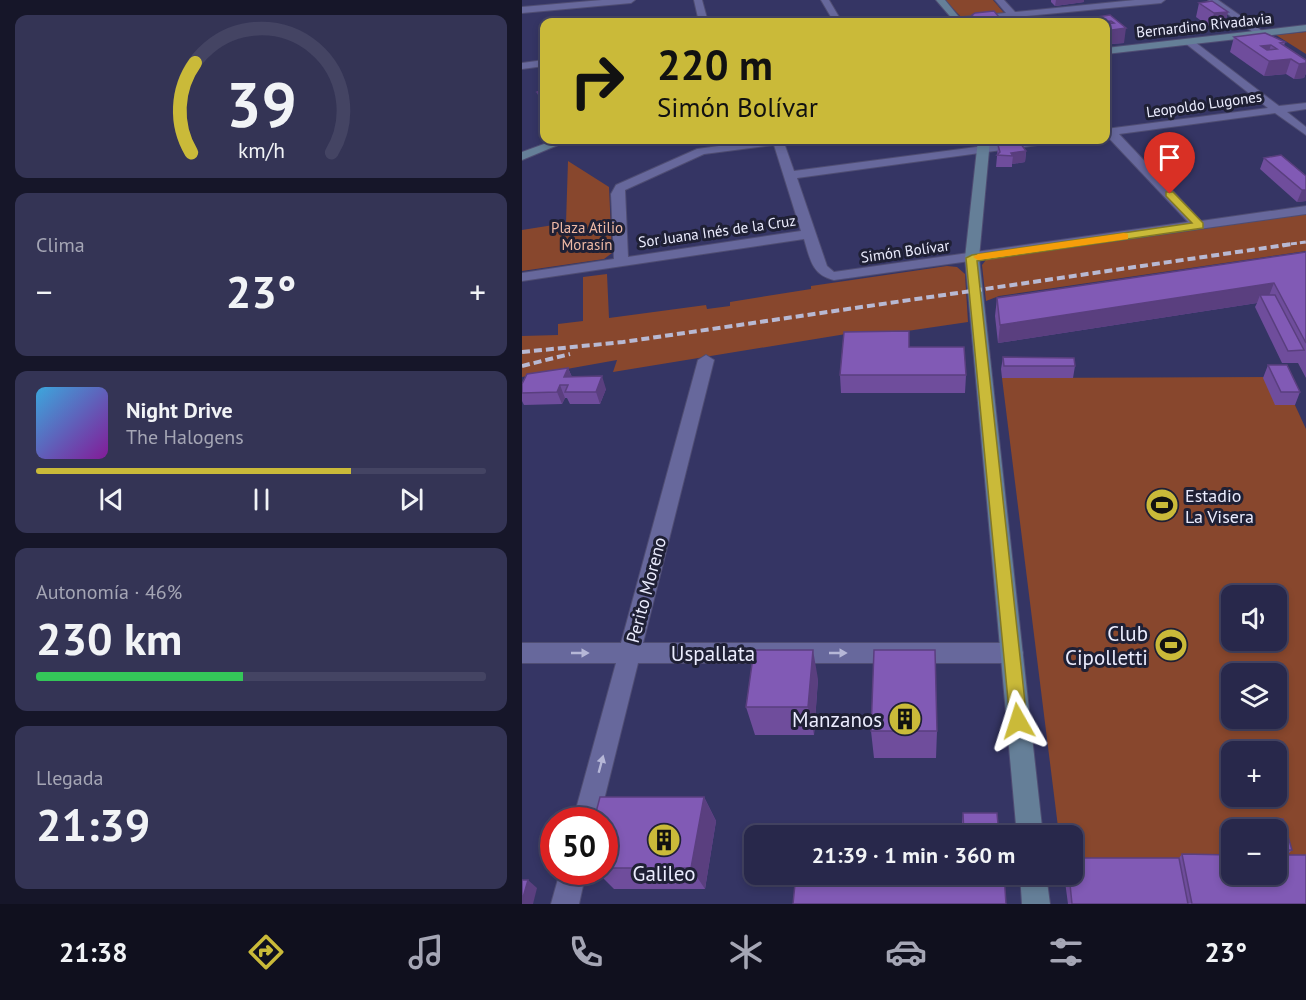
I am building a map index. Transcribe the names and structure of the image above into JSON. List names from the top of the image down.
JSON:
{
  "streets": {
    "main road": ["Bernardino Rivadavia"],
    "street": [
      "Leopoldo Lugones",
      "Sor Juana Inés de la Cruz",
      "Simón Bolívar",
      "Perito Moreno",
      "Uspallata"
    ]
  },
  "crossings": [
    ["Sor Juana Inés de la Cruz", "Simón Bolívar"],
    ["Perito Moreno", "Uspallata"]
  ],
  "one_way": ["Uspallata"],
  "parks": ["Plaza Atilio Morasín"],
  "places": {
    "sports": ["Estadio La Visera", "Club Cipolletti"],
    "building": ["Manzanos", "Galileo"]
  },
  "page": {
    "turn": ["220 m", "Simón Bolívar"],
    "tile": [
      "Clima",
      ["Autonomía · 46%", "230 km"],
      ["Llegada", "21:39"]
    ],
    "heat": ["−", "23°", "+"],
    "song": ["Night Drive", "The Halogens"],
    "map_buttons": ["+", "−"],
    "limit": "50",
    "trip": "21:39 · 1 min · 360 m",
    "tabs": ["21:38", "23°"],
    "gauge": ["39", "km/h"]
  }
}
